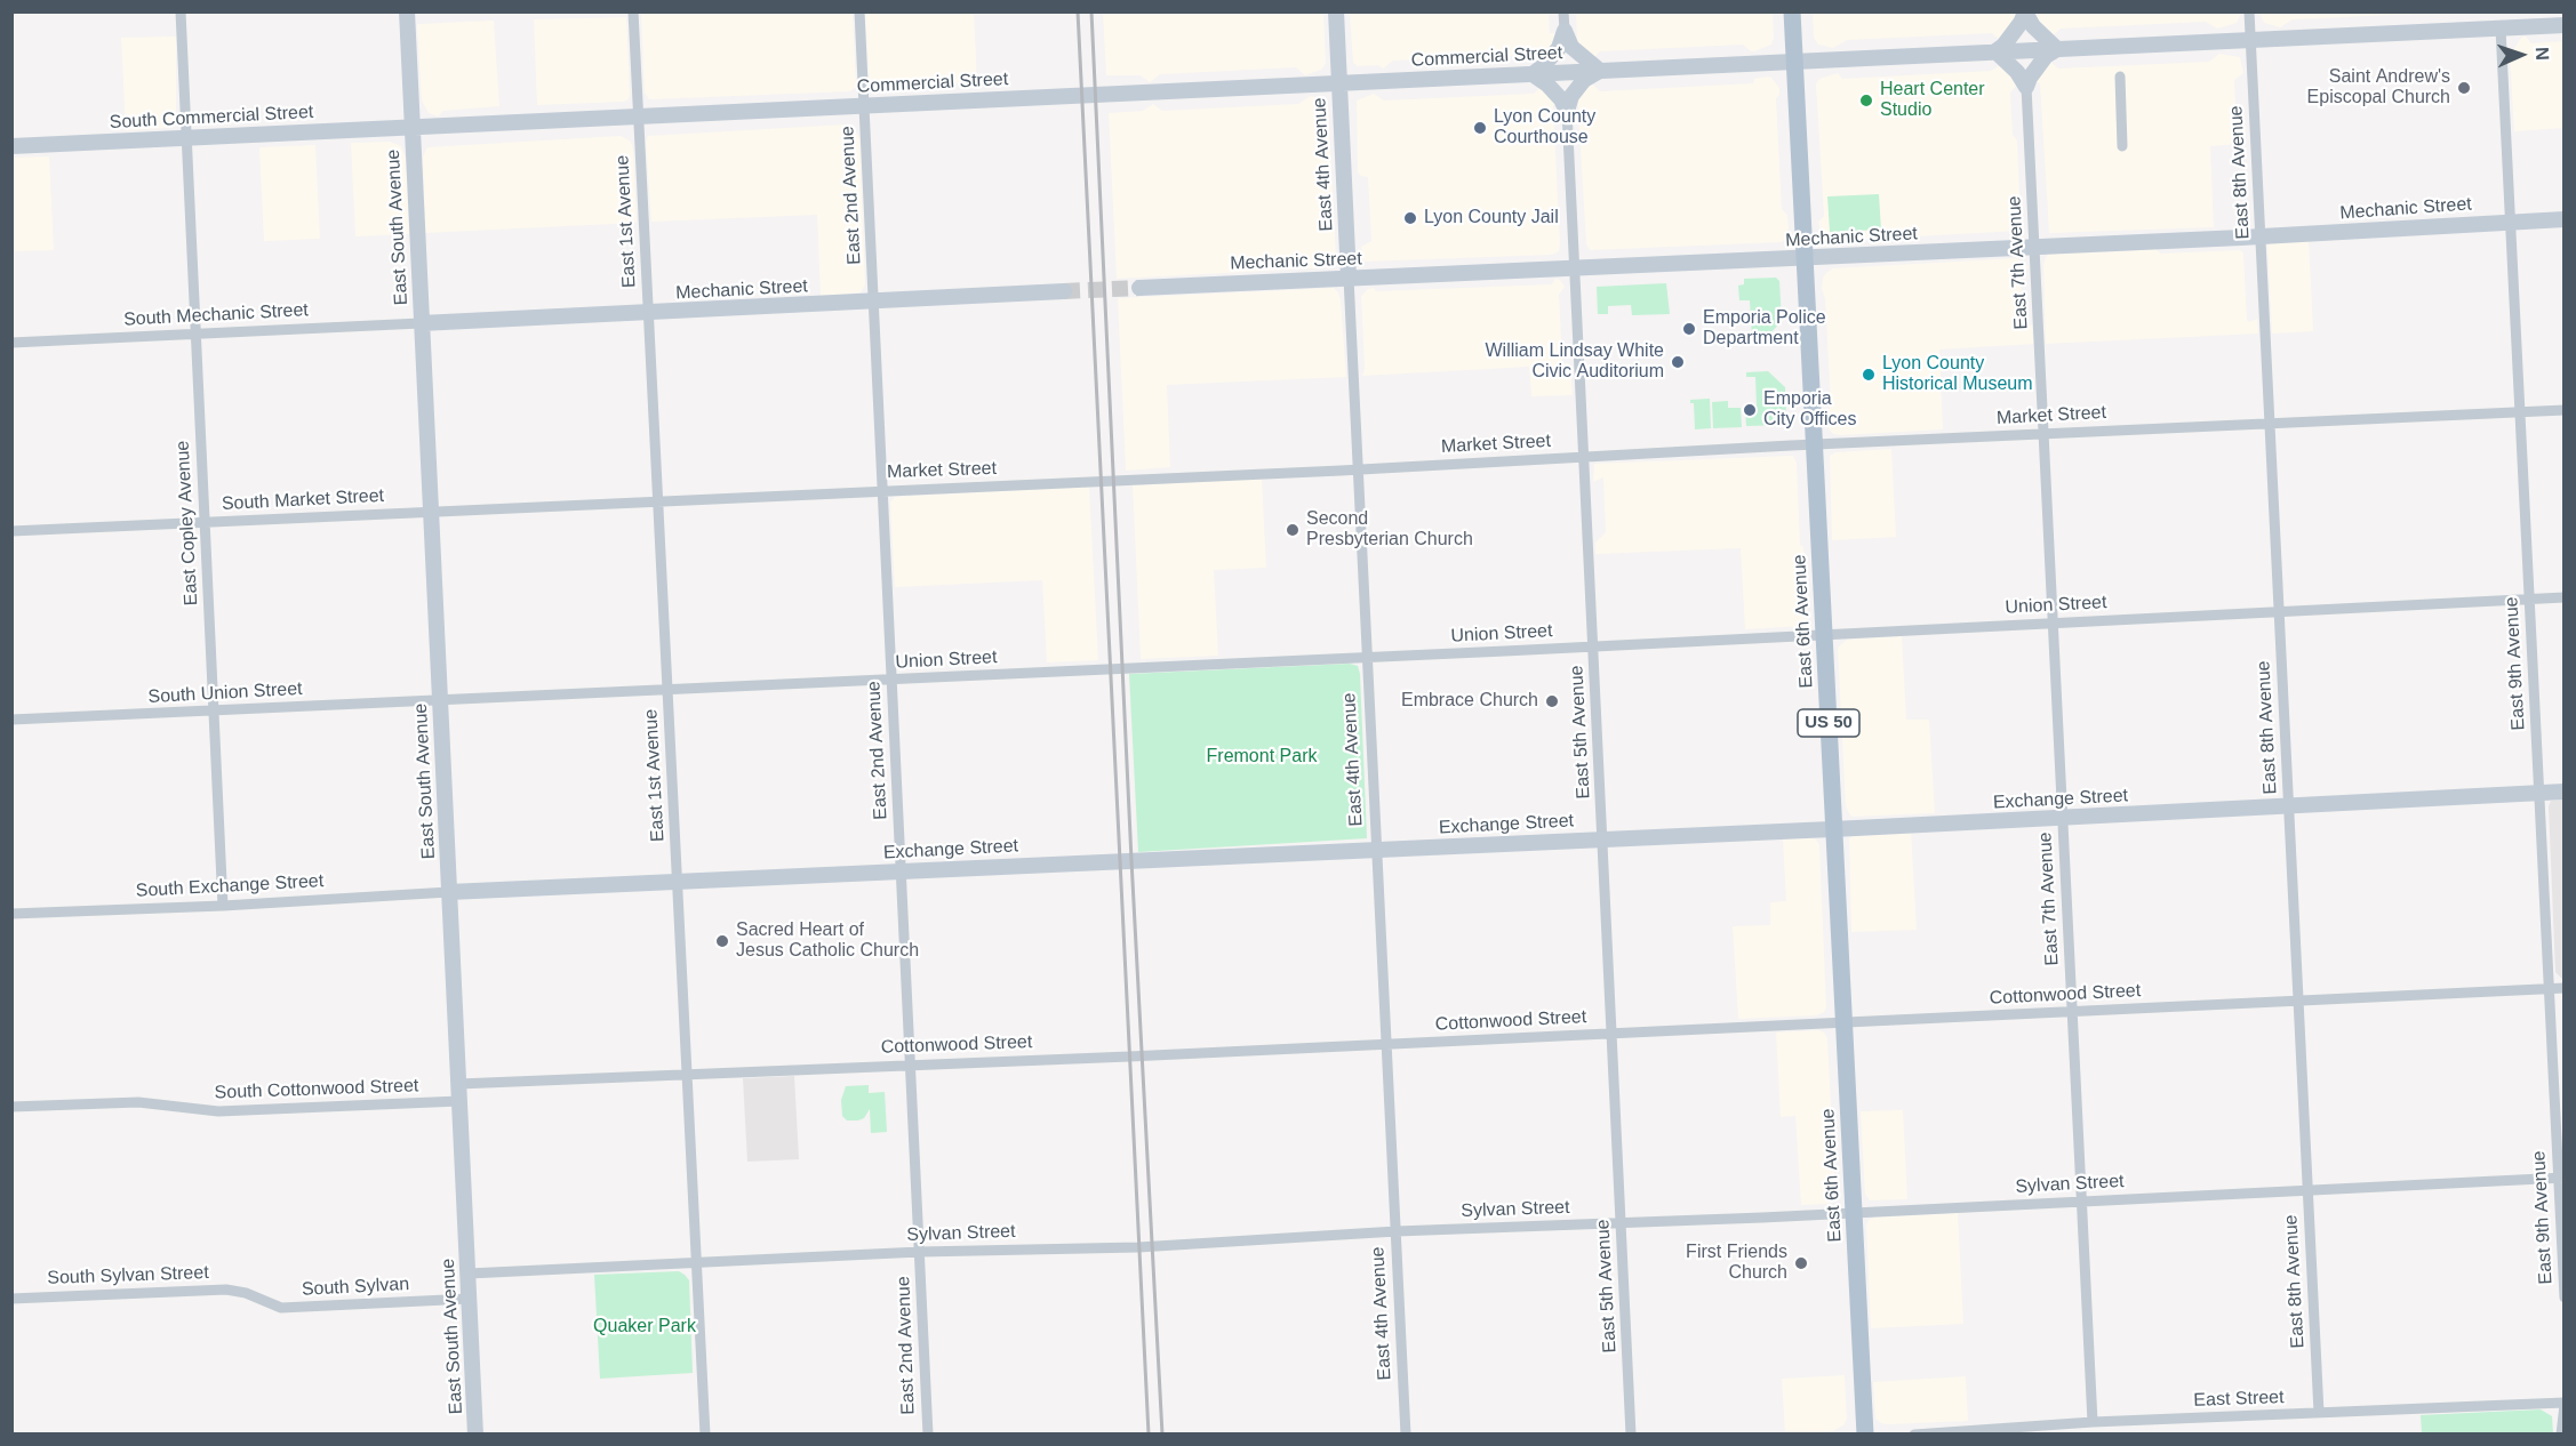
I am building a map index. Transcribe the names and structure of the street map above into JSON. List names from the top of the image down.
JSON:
{
  "streets": {
    "main road": ["East 6th Avenue", "US 50"],
    "street": [
      "Commercial Street",
      "South Commercial Street",
      "East 4th Avenue",
      "East 8th Avenue",
      "East 2nd Avenue",
      "Mechanic Street",
      "East 1st Avenue",
      "East South Avenue",
      "East 7th Avenue",
      "South Mechanic Street",
      "Market Street",
      "South Market Street",
      "East Copley Avenue",
      "Union Street",
      "East 9th Avenue",
      "South Union Street",
      "East 5th Avenue",
      "Exchange Street",
      "South Exchange Street",
      "Cottonwood Street",
      "South Cottonwood Street",
      "Sylvan Street",
      "South Sylvan Street",
      "South Sylvan",
      "East Street"
    ]
  },
  "crossings": [
    ["Commercial Street", "South Commercial Street"],
    ["Commercial Street", "East 4th Avenue"],
    ["Commercial Street", "East 8th Avenue"],
    ["Commercial Street", "East 2nd Avenue"],
    ["Commercial Street", "East 1st Avenue"],
    ["Commercial Street", "East South Avenue"],
    ["Commercial Street", "East 6th Avenue"],
    ["Commercial Street", "East 9th Avenue"],
    ["South Commercial Street", "East South Avenue"],
    ["South Commercial Street", "East Copley Avenue"],
    ["East 4th Avenue", "Mechanic Street"],
    ["East 4th Avenue", "Market Street"],
    ["East 4th Avenue", "Union Street"],
    ["East 4th Avenue", "Exchange Street"],
    ["East 4th Avenue", "Cottonwood Street"],
    ["East 4th Avenue", "Sylvan Street"],
    ["East 8th Avenue", "Mechanic Street"],
    ["East 8th Avenue", "Market Street"],
    ["East 8th Avenue", "Union Street"],
    ["East 8th Avenue", "Exchange Street"],
    ["East 8th Avenue", "Cottonwood Street"],
    ["East 8th Avenue", "Sylvan Street"],
    ["East 8th Avenue", "East Street"],
    ["East 2nd Avenue", "Mechanic Street"],
    ["East 2nd Avenue", "Market Street"],
    ["East 2nd Avenue", "Union Street"],
    ["East 2nd Avenue", "Exchange Street"],
    ["East 2nd Avenue", "Cottonwood Street"],
    ["East 2nd Avenue", "Sylvan Street"],
    ["Mechanic Street", "East 1st Avenue"],
    ["Mechanic Street", "East South Avenue"],
    ["Mechanic Street", "East 7th Avenue"],
    ["Mechanic Street", "South Mechanic Street"],
    ["Mechanic Street", "East 6th Avenue"],
    ["Mechanic Street", "East 9th Avenue"],
    ["Mechanic Street", "East 5th Avenue"],
    ["East 1st Avenue", "Market Street"],
    ["East 1st Avenue", "Union Street"],
    ["East 1st Avenue", "Exchange Street"],
    ["East 1st Avenue", "Cottonwood Street"],
    ["East 1st Avenue", "Sylvan Street"],
    ["East South Avenue", "South Mechanic Street"],
    ["East South Avenue", "Market Street"],
    ["East South Avenue", "South Market Street"],
    ["East South Avenue", "Union Street"],
    ["East South Avenue", "South Union Street"],
    ["East South Avenue", "Exchange Street"],
    ["East South Avenue", "South Exchange Street"],
    ["East South Avenue", "Cottonwood Street"],
    ["East South Avenue", "South Cottonwood Street"],
    ["East South Avenue", "Sylvan Street"],
    ["East South Avenue", "South Sylvan"],
    ["East 7th Avenue", "Market Street"],
    ["East 7th Avenue", "Union Street"],
    ["East 7th Avenue", "Exchange Street"],
    ["East 7th Avenue", "Cottonwood Street"],
    ["East 7th Avenue", "Sylvan Street"],
    ["East 7th Avenue", "East Street"],
    ["South Mechanic Street", "East Copley Avenue"],
    ["Market Street", "South Market Street"],
    ["Market Street", "East 6th Avenue"],
    ["Market Street", "East 9th Avenue"],
    ["Market Street", "East 5th Avenue"],
    ["South Market Street", "East Copley Avenue"],
    ["East Copley Avenue", "South Union Street"],
    ["East Copley Avenue", "South Exchange Street"],
    ["Union Street", "East 6th Avenue"],
    ["Union Street", "East 9th Avenue"],
    ["Union Street", "South Union Street"],
    ["Union Street", "East 5th Avenue"],
    ["East 6th Avenue", "Exchange Street"],
    ["East 6th Avenue", "Cottonwood Street"],
    ["East 6th Avenue", "Sylvan Street"],
    ["East 9th Avenue", "Exchange Street"],
    ["East 9th Avenue", "Cottonwood Street"],
    ["East 9th Avenue", "Sylvan Street"],
    ["East 5th Avenue", "Exchange Street"],
    ["East 5th Avenue", "Cottonwood Street"],
    ["East 5th Avenue", "Sylvan Street"],
    ["Exchange Street", "South Exchange Street"],
    ["South Sylvan Street", "South Sylvan"]
  ],
  "parks": ["Fremont Park", "Quaker Park"],
  "places": [
    "Saint Andrew's Episcopal Church",
    "Heart Center Studio",
    "Lyon County Courthouse",
    "Lyon County Jail",
    "Emporia Police Department",
    "William Lindsay White Civic Auditorium",
    "Lyon County Historical Museum",
    "Emporia City Offices",
    "Second Presbyterian Church",
    "Embrace Church",
    "Sacred Heart of Jesus Catholic Church",
    "First Friends Church"
  ],
  "north": "right"
}
